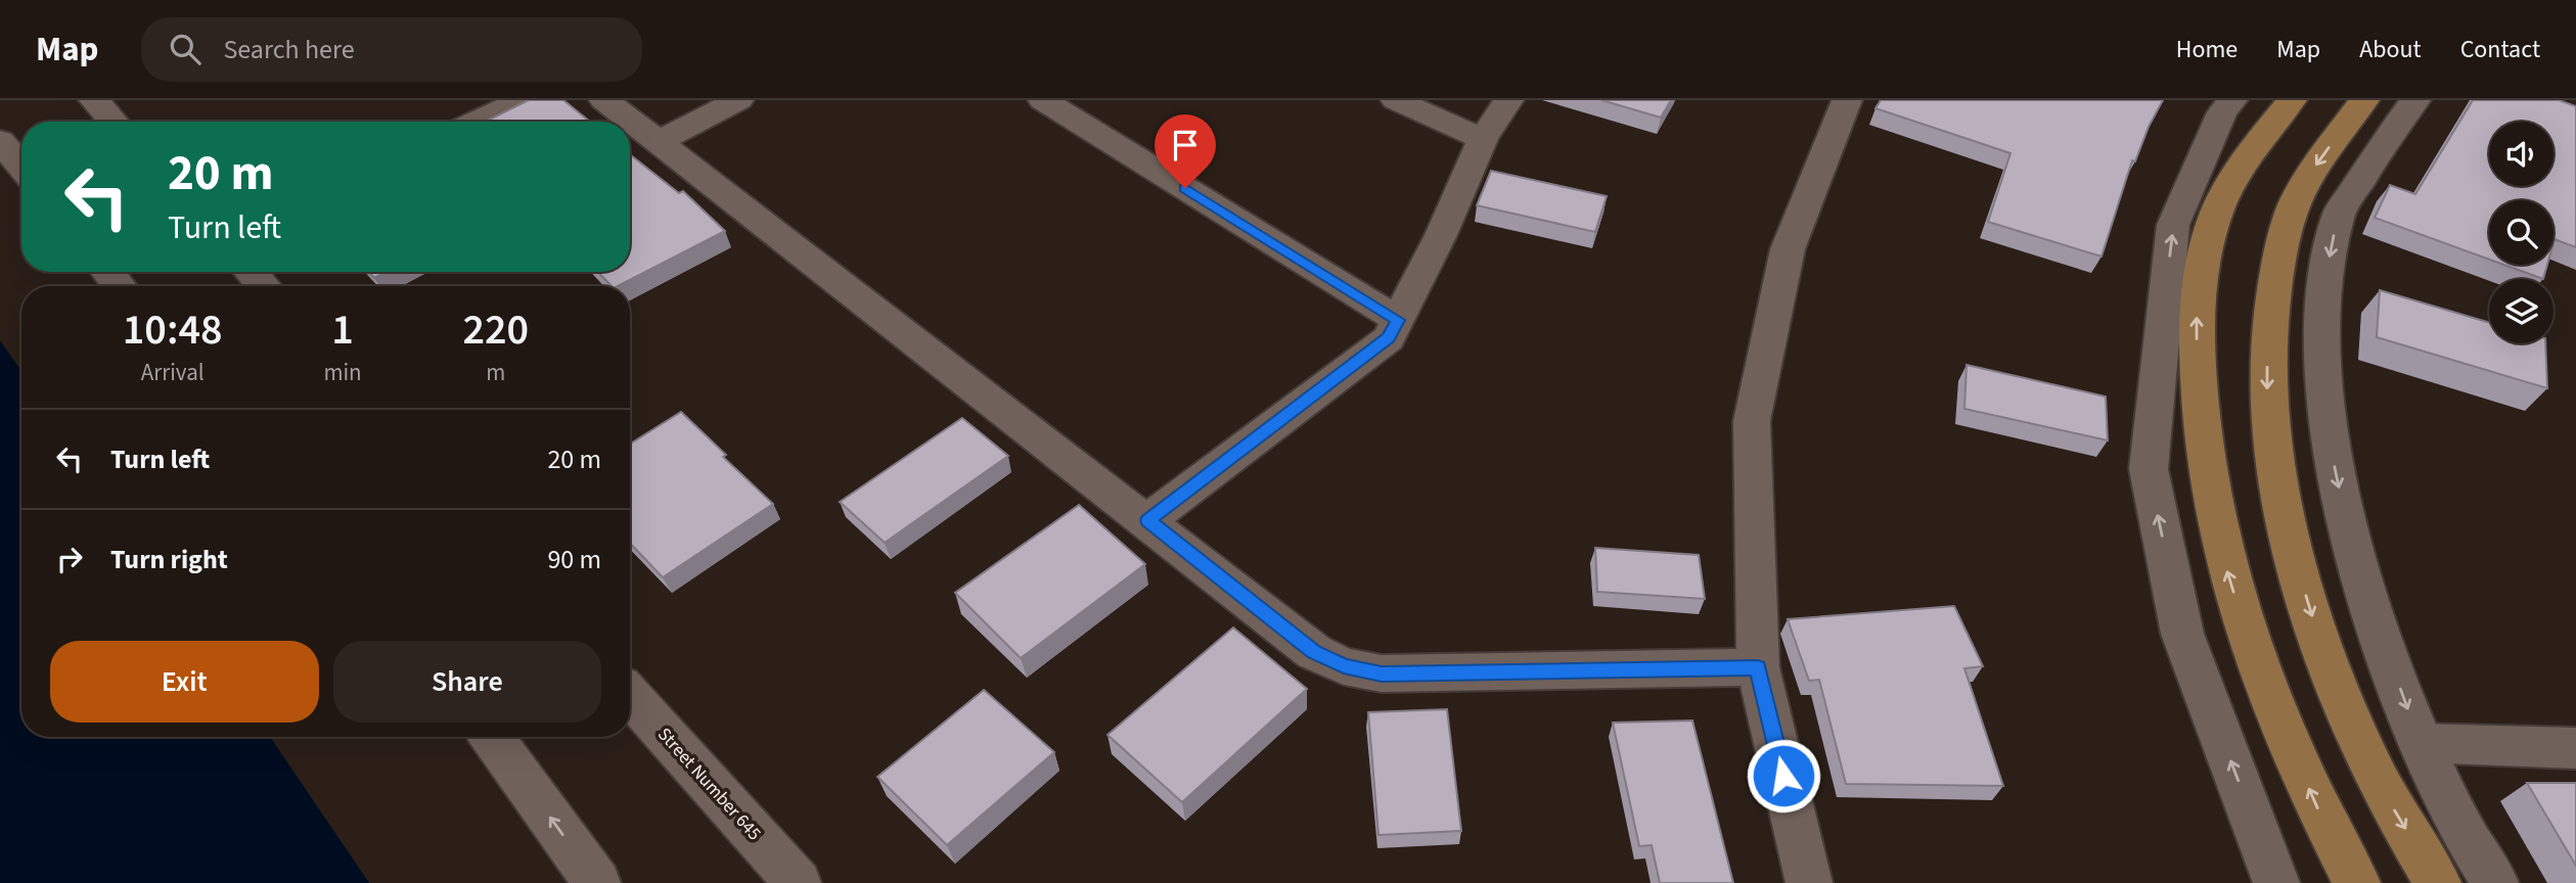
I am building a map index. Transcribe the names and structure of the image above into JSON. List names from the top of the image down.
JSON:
{
  "streets": {
    "street": ["Street Number 645"]
  },
  "page": {
    "header": "Map",
    "search": "Search here",
    "nav": [
      "Home",
      "Map",
      "About",
      "Contact"
    ],
    "turn": ["20 m", "Turn left"],
    "eta": [
      "10:48",
      "Arrival",
      "1",
      "min",
      "220",
      "m"
    ],
    "list": [
      {
        "name": "Turn left",
        "value": "20 m"
      },
      {
        "name": "Turn right",
        "value": "90 m"
      }
    ],
    "buttons": ["Exit", "Share"]
  }
}
